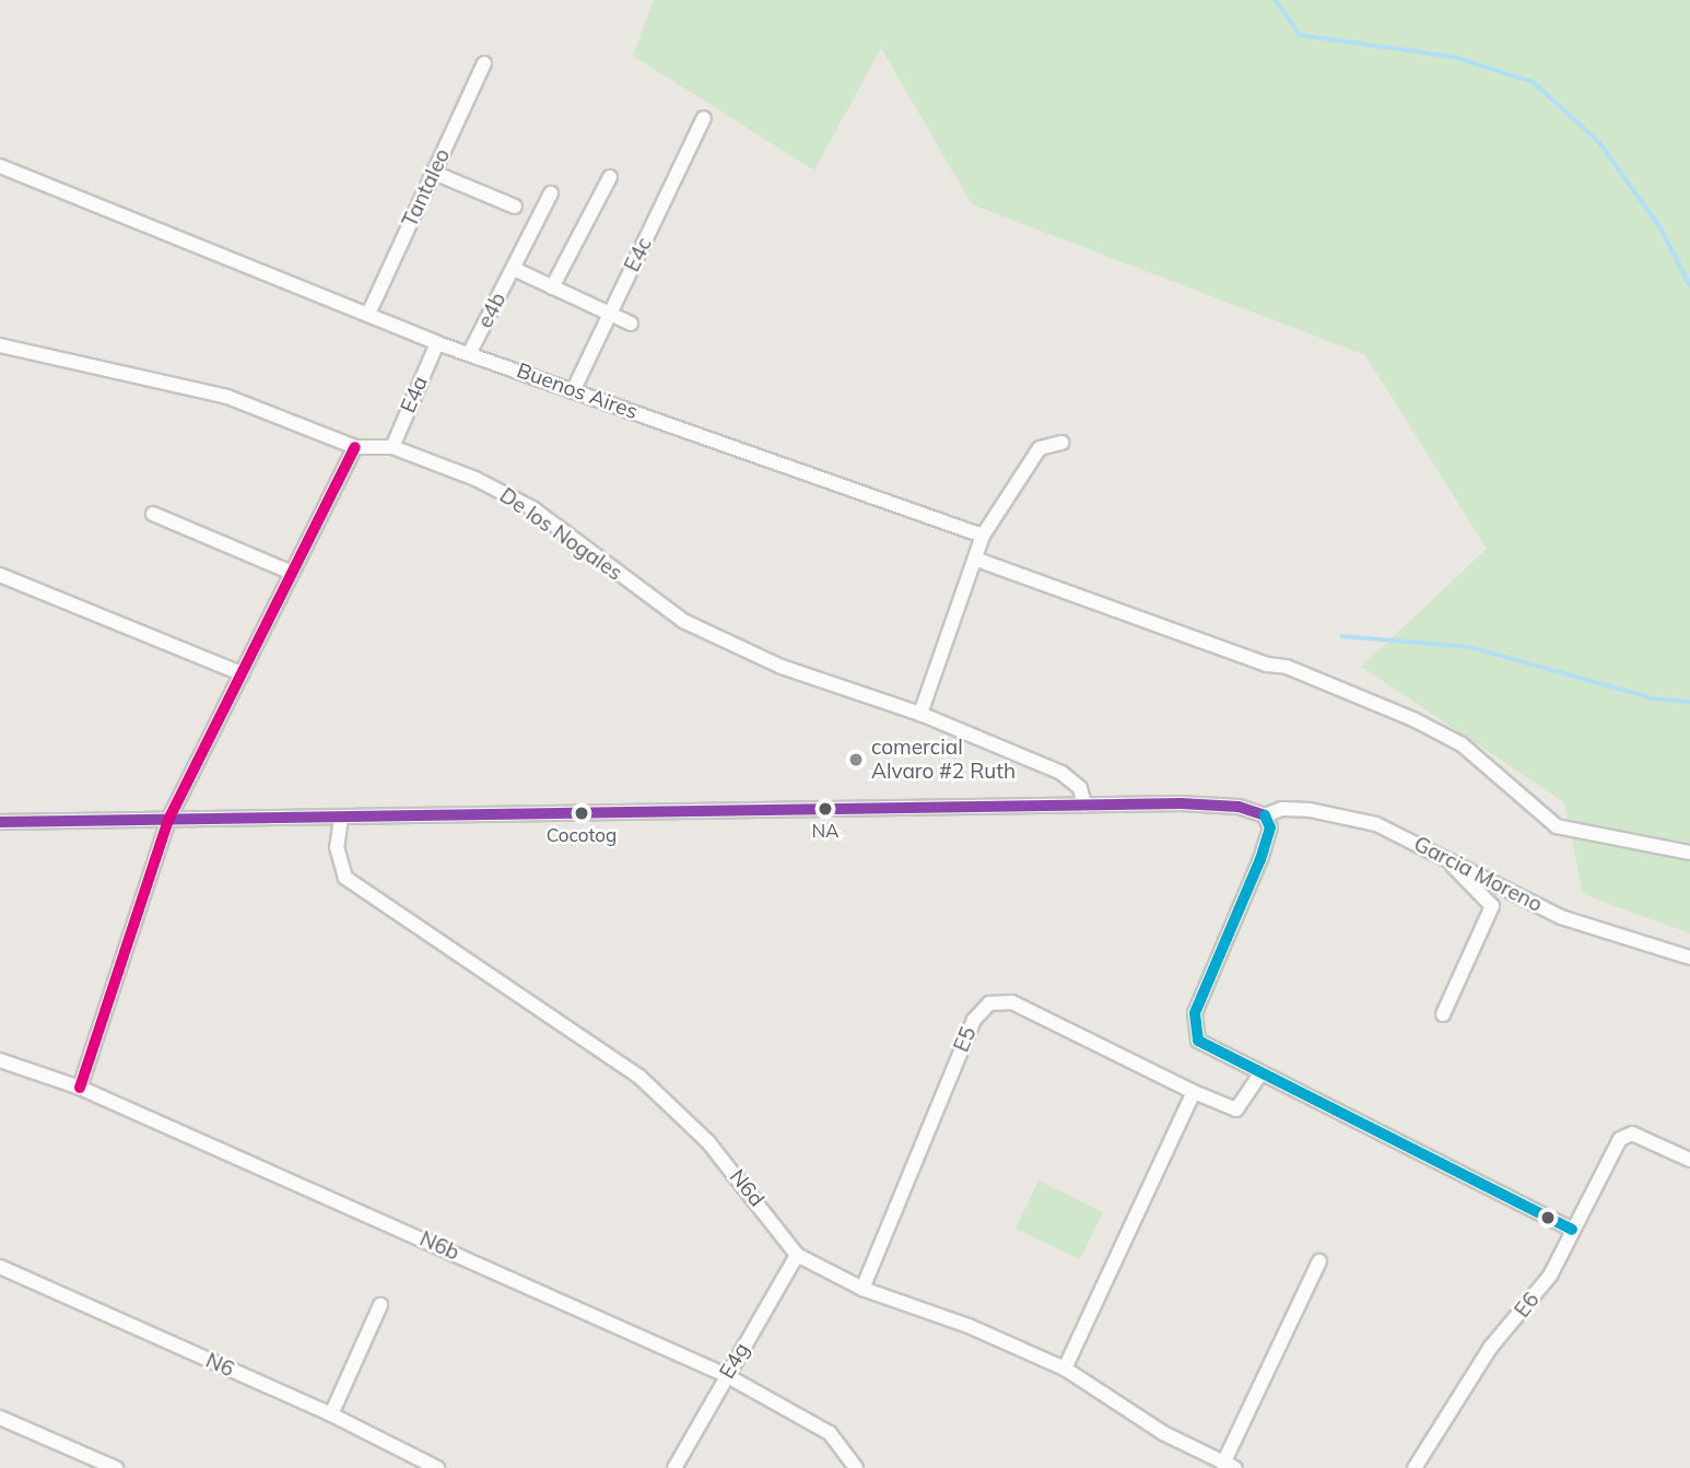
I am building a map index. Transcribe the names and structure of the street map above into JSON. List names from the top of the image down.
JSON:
{
  "streets": {
    "street": [
      "Tantaleo",
      "E4c",
      "e4b",
      "Buenos Aires",
      "E4a",
      "De los Nogales",
      "Garcia Moreno",
      "E5",
      "N6d",
      "N6b",
      "E6",
      "E4g",
      "N6"
    ]
  },
  "crossings": [
    ["Tantaleo", "Buenos Aires"],
    ["E4c", "Buenos Aires"],
    ["e4b", "Buenos Aires"],
    ["Buenos Aires", "E4a"],
    ["E4a", "De los Nogales"],
    ["De los Nogales", "Garcia Moreno"],
    ["Garcia Moreno", "N6d"],
    ["E5", "N6d"],
    ["N6d", "E4g"],
    ["N6b", "E4g"]
  ],
  "places": ["comercial Alvaro #2 Ruth", "NA", "Cocotog"]
}
